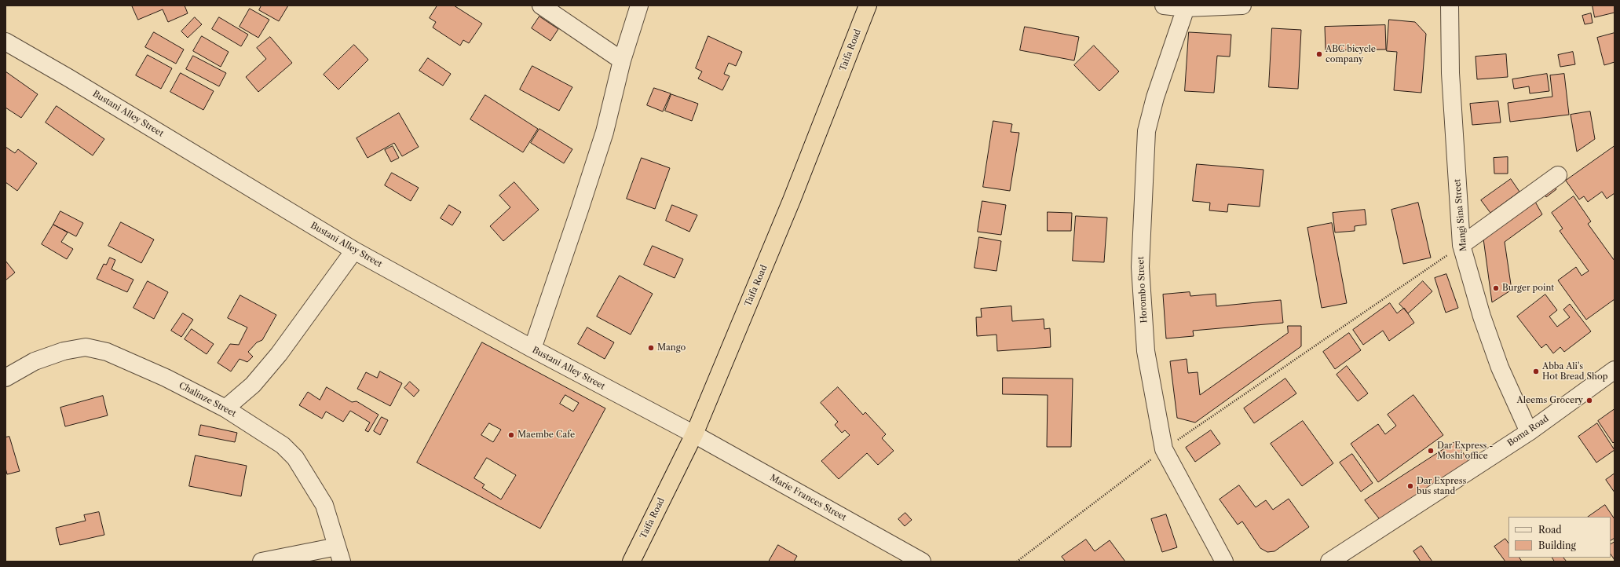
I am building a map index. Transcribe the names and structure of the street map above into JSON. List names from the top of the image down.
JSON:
{
  "streets": {
    "highway": ["Taifa Road"],
    "street": [
      "Bustani Alley Street",
      "Mangi Sina Street",
      "Horombo Street",
      "Chalinze Street",
      "Boma Road",
      "Marie Frances Street"
    ]
  },
  "crossings": [
    ["Taifa Road", "Bustani Alley Street"],
    ["Taifa Road", "Marie Frances Street"],
    ["Bustani Alley Street", "Marie Frances Street"],
    ["Mangi Sina Street", "Boma Road"]
  ],
  "places": [
    "ABC bicycle company",
    "Burger point",
    "Mango",
    "Abba Ali's Hot Bread Shop",
    "Aleems Grocery",
    "Maembe Cafe",
    "Dar Express - Moshi office",
    "Dar Express bus stand"
  ],
  "legend": ["Road", "Building"]
}
